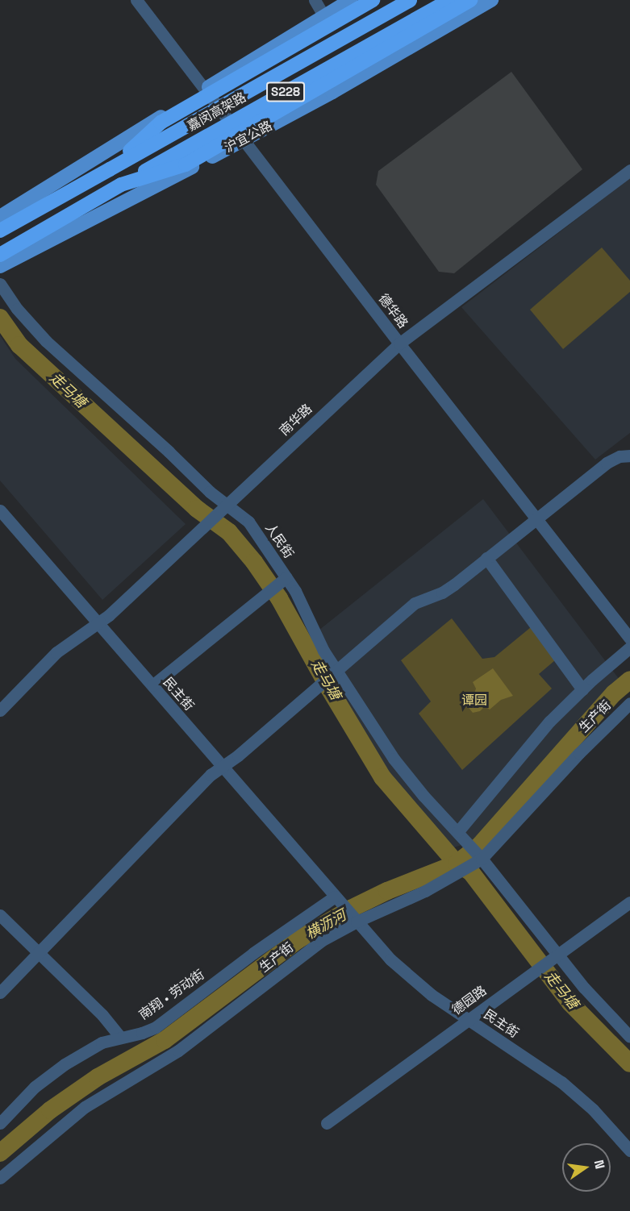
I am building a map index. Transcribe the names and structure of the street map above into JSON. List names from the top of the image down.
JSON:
{
  "streets": {
    "highway": ["S228", "嘉闵高架路"],
    "main road": ["沪宜公路"],
    "street": [
      "德华路",
      "南华路",
      "人民街",
      "民主街",
      "生产街",
      "南翔 • 劳动街",
      "德园路"
    ]
  },
  "crossings": [
    ["沪宜公路", "德华路"],
    ["德华路", "南华路"],
    ["南华路", "人民街"],
    ["南华路", "民主街"],
    ["人民街", "生产街"],
    ["人民街", "德园路"],
    ["民主街", "生产街"],
    ["民主街", "南翔 • 劳动街"],
    ["民主街", "德园路"]
  ],
  "water": ["走马塘", "横沥河"],
  "parks": ["谭园"],
  "north": "right"
}
